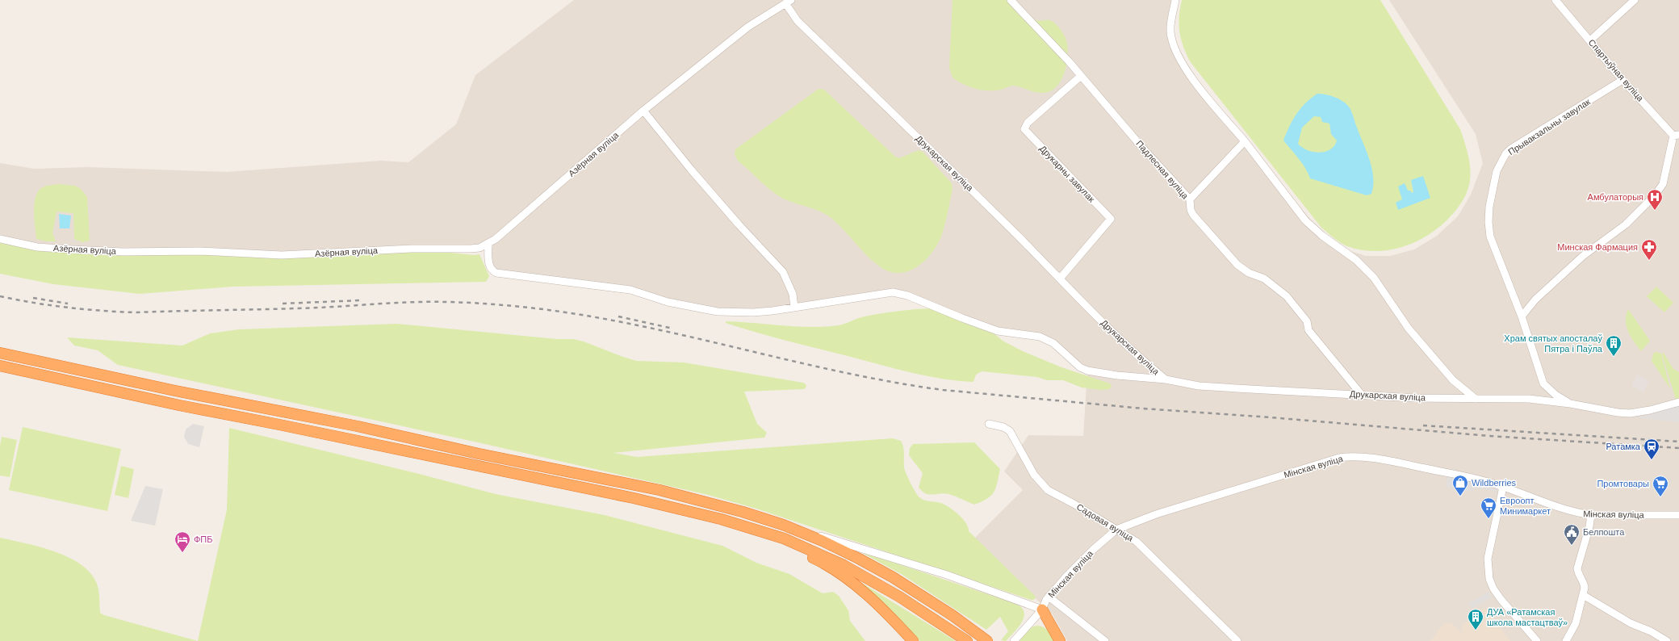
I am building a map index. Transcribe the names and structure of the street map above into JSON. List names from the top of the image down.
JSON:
{
  "streets": {
    "street": [
      "Спартыўная вуліца",
      "Прывакзальны завулак",
      "Азёрная вуліца",
      "Друкарская вуліца",
      "Падлесная вуліца",
      "Друкарны завулак",
      "Мінская вуліца",
      "Садовая вуліца"
    ]
  },
  "crossings": [
    ["Спартыўная вуліца", "Прывакзальны завулак"],
    ["Прывакзальны завулак", "Друкарская вуліца"],
    ["Азёрная вуліца", "Друкарская вуліца"],
    ["Друкарская вуліца", "Падлесная вуліца"],
    ["Друкарская вуліца", "Друкарны завулак"],
    ["Падлесная вуліца", "Друкарны завулак"],
    ["Мінская вуліца", "Садовая вуліца"]
  ],
  "places": {
    "hospital": ["Амбулаторыя"],
    "pharmacy": ["Минская Фармация"],
    "building": ["Храм святых апосталаў Пятра і Паўла", "ДУА «Ратамская школа мастацтваў»"],
    "station": ["Ратамка"],
    "shop": ["Wildberries"],
    "supermarket": ["Промтовары", "Евроопт Минимаркет"],
    "public building": ["Белпошта"],
    "hotel": ["ФПБ"]
  }
}
